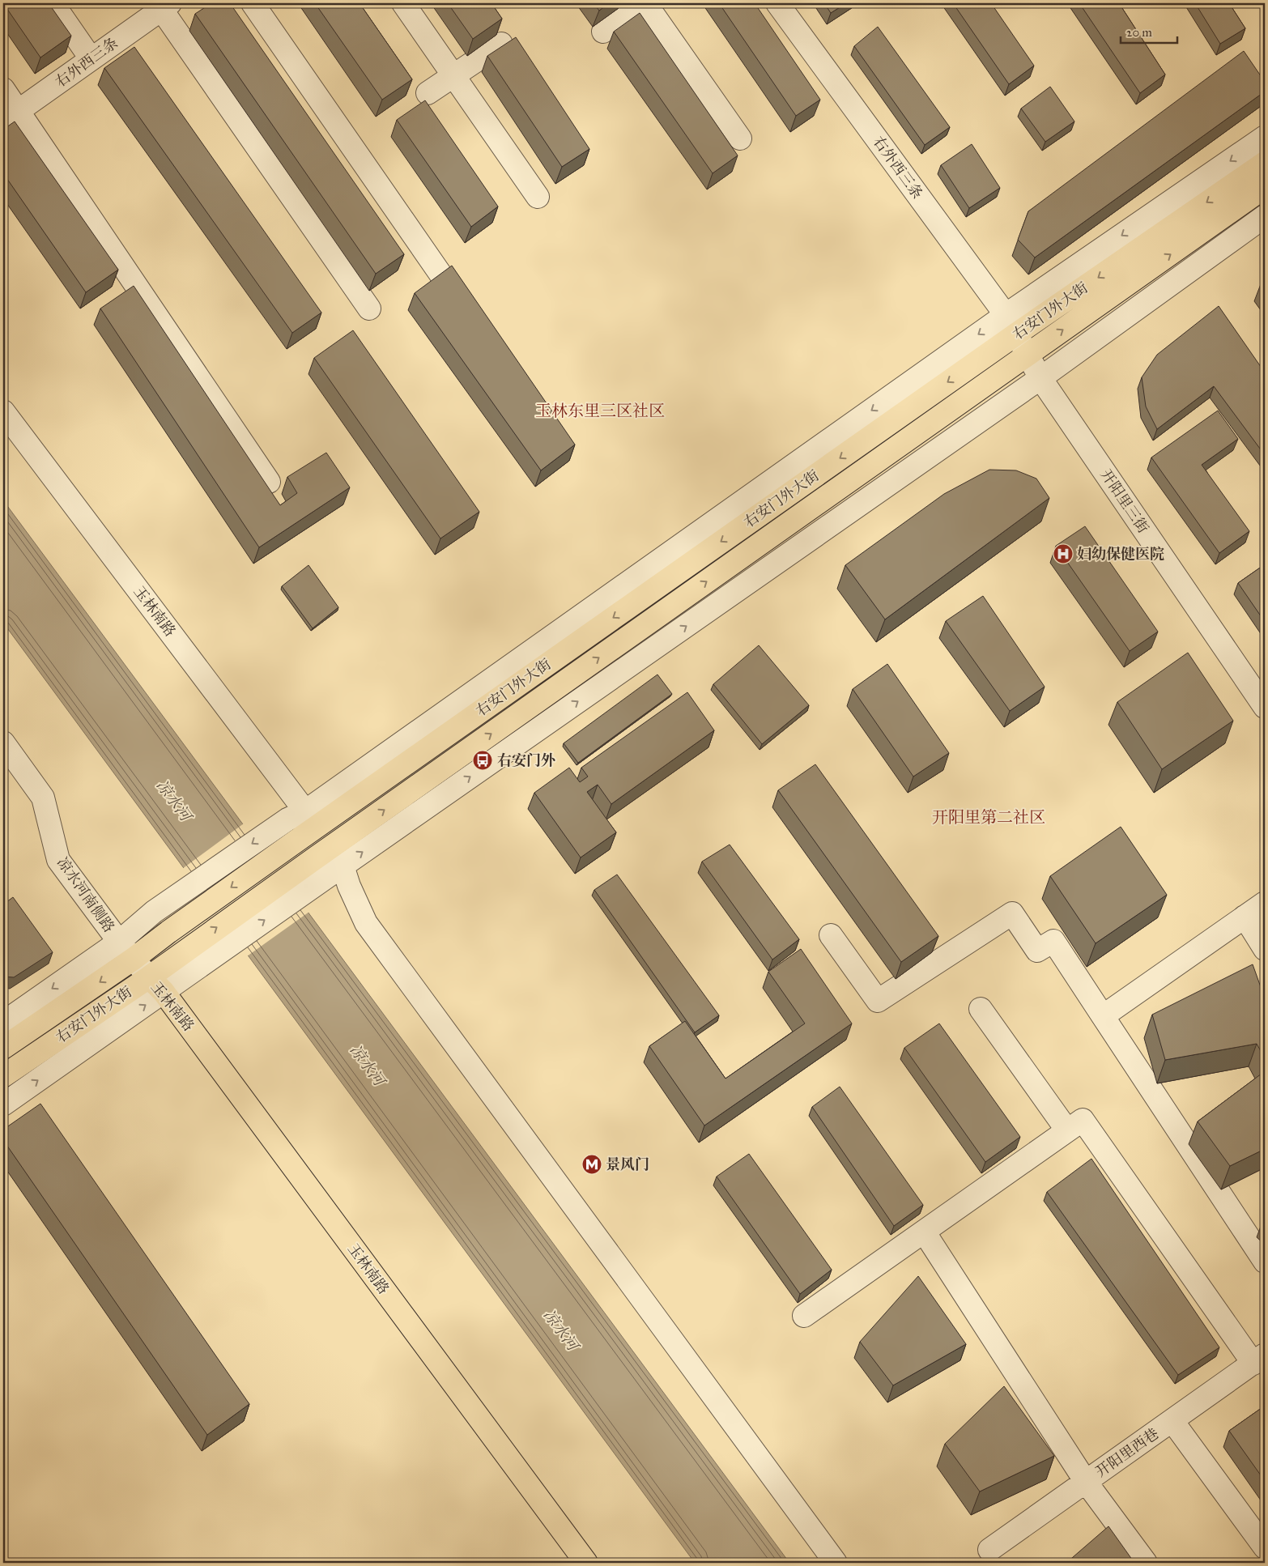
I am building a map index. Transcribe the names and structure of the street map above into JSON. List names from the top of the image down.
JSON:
{
  "streets": {
    "main road": ["右安门外大街", "玉林南路"],
    "street": [
      "右外西三条",
      "开阳里三街",
      "凉水河南侧路",
      "开阳里西巷"
    ]
  },
  "crossings": [
    ["右外西三条", "右安门外大街"],
    ["右外西三条", "开阳里三街"],
    ["右安门外大街", "开阳里三街"],
    ["右安门外大街", "玉林南路"],
    ["右安门外大街", "凉水河南侧路"],
    ["玉林南路", "凉水河南侧路"]
  ],
  "districts": ["玉林东里三区社区", "开阳里第二社区"],
  "water": ["凉水河"],
  "places": {
    "hospital": ["妇幼保健医院"],
    "bus stop": ["右安门外"],
    "metro station": ["景风门"]
  },
  "scale_bar": "20 m"
}
